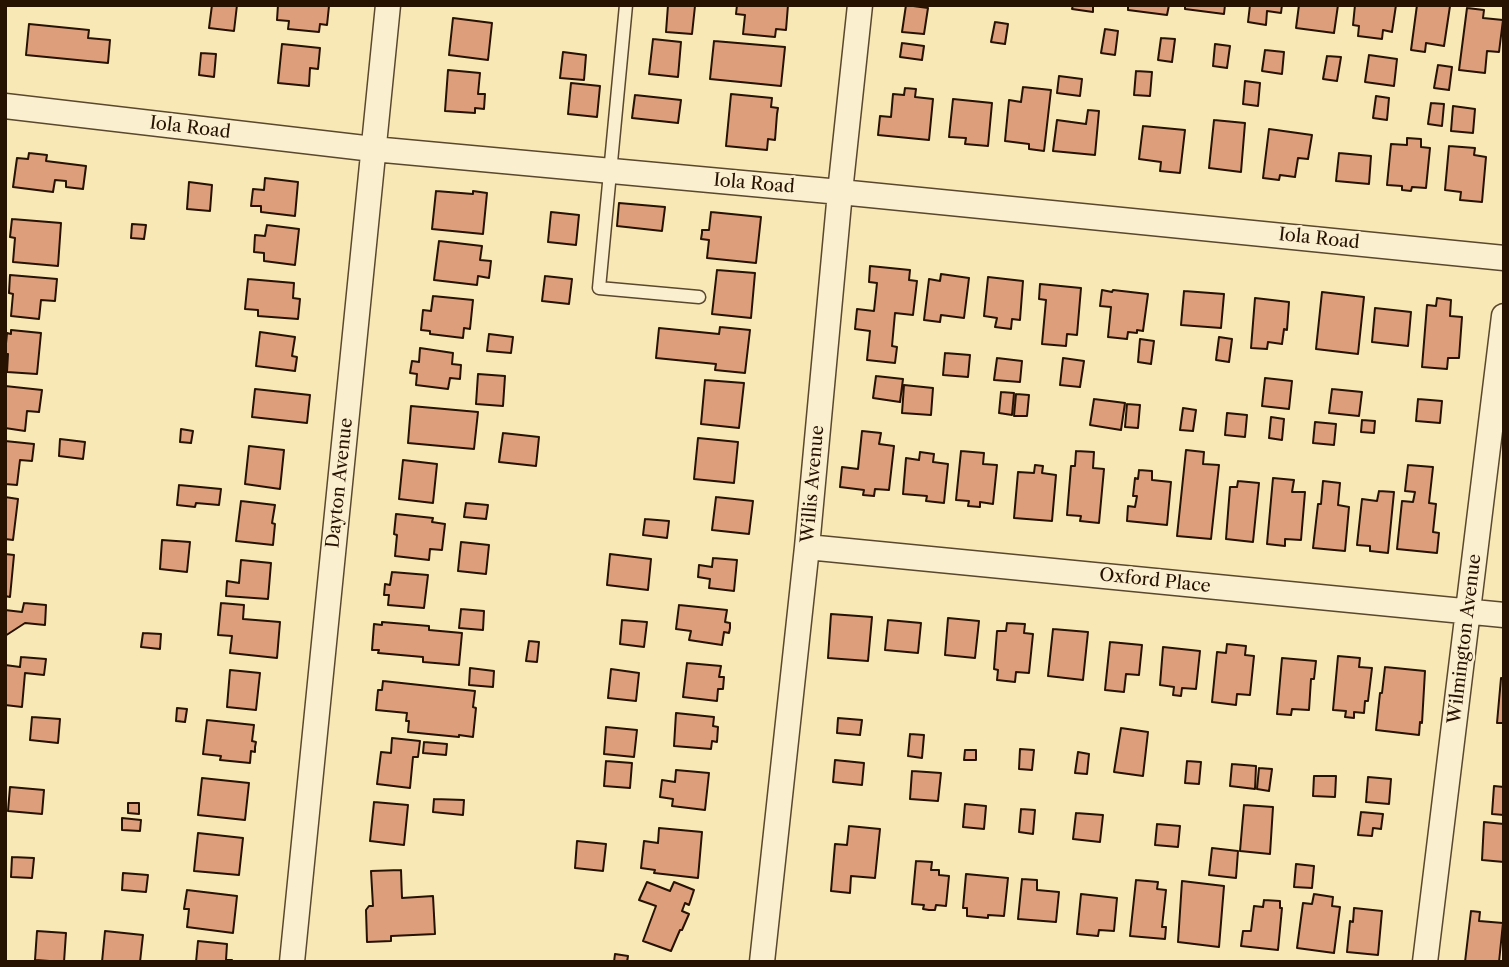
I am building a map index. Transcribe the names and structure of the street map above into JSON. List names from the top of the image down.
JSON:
{
  "streets": {
    "street": [
      "Iola Road",
      "Dayton Avenue",
      "Willis Avenue",
      "Oxford Place",
      "Wilmington Avenue"
    ]
  },
  "crossings": [
    ["Iola Road", "Dayton Avenue"],
    ["Iola Road", "Willis Avenue"],
    ["Willis Avenue", "Oxford Place"],
    ["Oxford Place", "Wilmington Avenue"]
  ]
}
